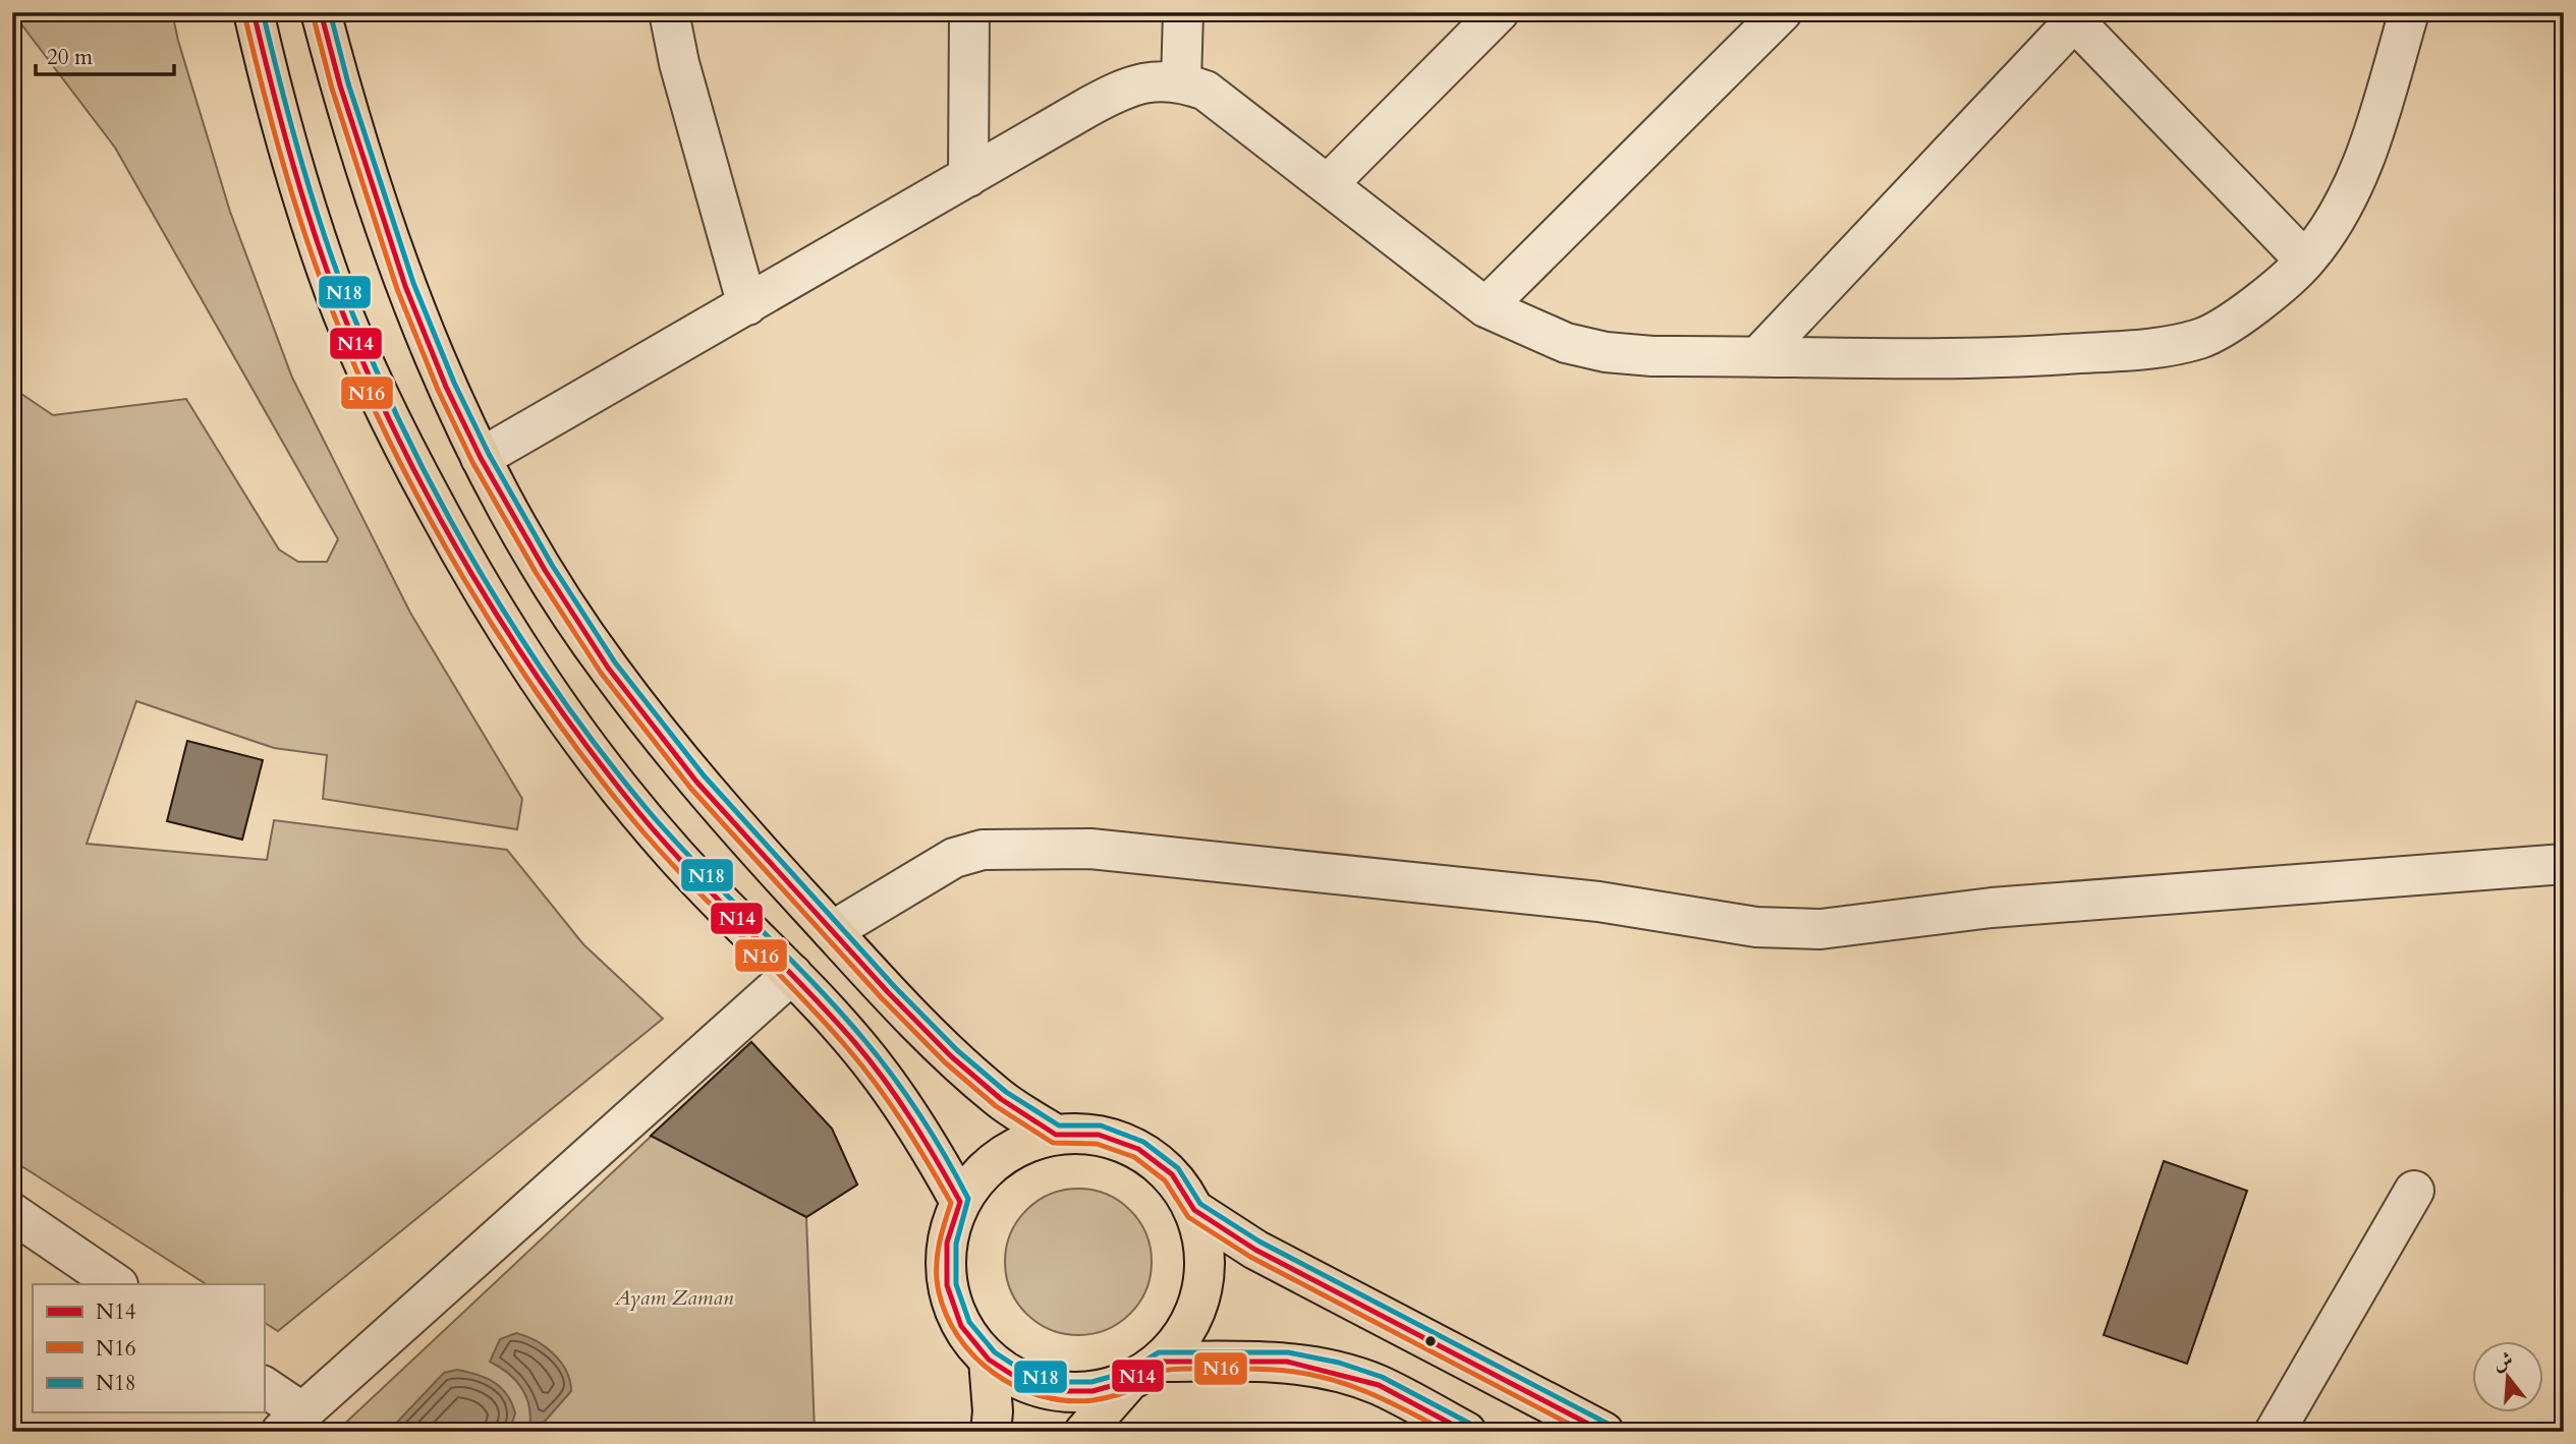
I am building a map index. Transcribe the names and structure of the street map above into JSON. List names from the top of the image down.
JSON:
{
  "parks": ["Ayam Zaman"],
  "lines": ["transit line N14", "transit line N18", "transit line N16"],
  "legend": ["N14", "N16", "N18"],
  "scale_bar": "20 m",
  "north": "top"
}
